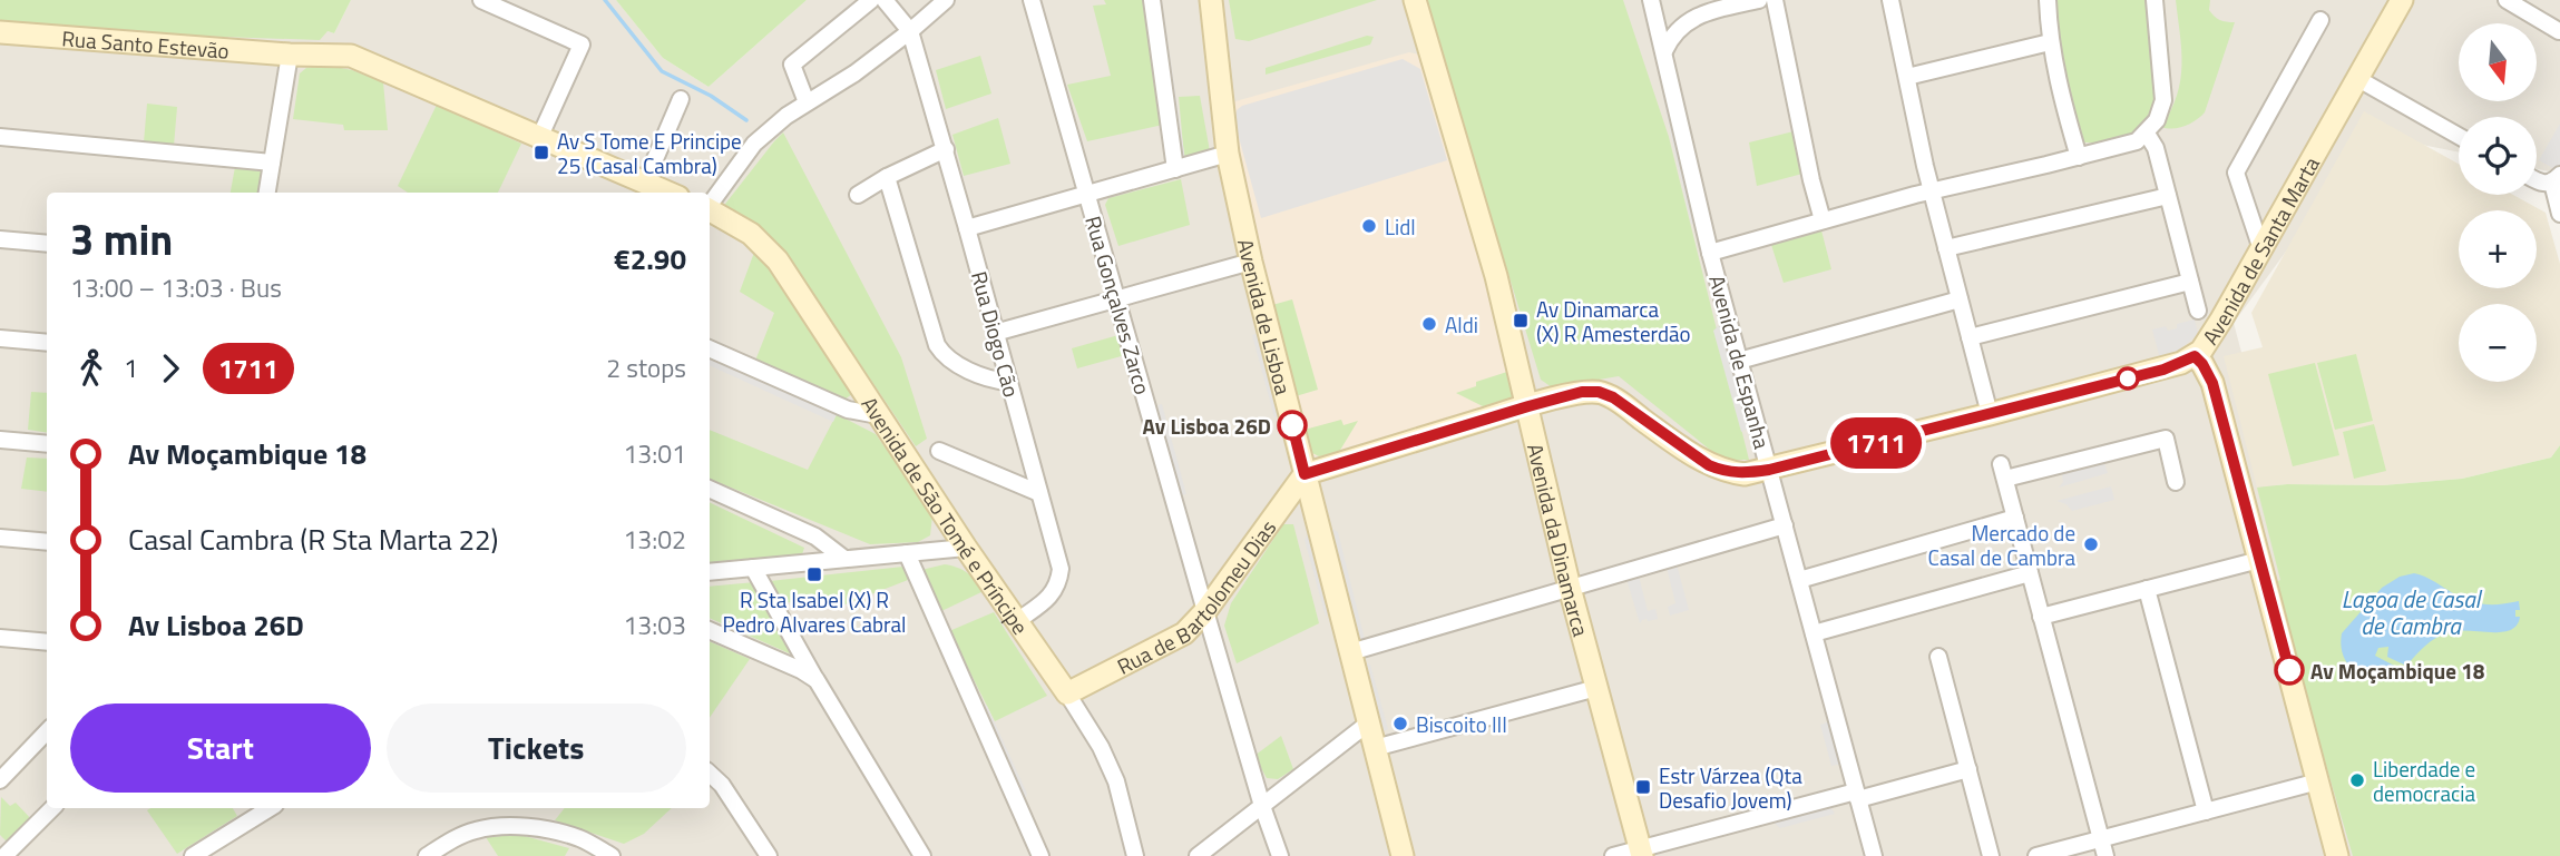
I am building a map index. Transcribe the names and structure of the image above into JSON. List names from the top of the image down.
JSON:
{
  "streets": {
    "street": [
      "Rua Santo Estevão",
      "Avenida de Santa Marta",
      "Rua Gonçalves Zarco",
      "Avenida de Lisboa",
      "Rua Diogo Cão",
      "Avenida de Espanha",
      "Avenida de São Tomé e Príncipe",
      "Avenida da Dinamarca",
      "Rua de Bartolomeu Dias"
    ]
  },
  "crossings": [
    ["Avenida de Santa Marta", "Avenida de Lisboa"],
    ["Avenida de Santa Marta", "Avenida de Espanha"],
    ["Avenida de Santa Marta", "Avenida da Dinamarca"],
    ["Avenida de Santa Marta", "Rua de Bartolomeu Dias"],
    ["Rua Gonçalves Zarco", "Rua de Bartolomeu Dias"],
    ["Avenida de Lisboa", "Rua de Bartolomeu Dias"],
    ["Rua Diogo Cão", "Avenida de São Tomé e Príncipe"],
    ["Avenida de São Tomé e Príncipe", "Rua de Bartolomeu Dias"]
  ],
  "water": ["Lagoa de Casal de Cambra"],
  "places": {
    "transit": [
      "Av S Tome E Principe 25 (Casal Cambra)",
      "Av Dinamarca (X) R Amesterdão",
      "R Sta Isabel (X) R Pedro Alvares Cabral",
      "Estr Várzea (Qta Desafio Jovem)"
    ],
    "other": [
      "Lidl",
      "Aldi",
      "Av Lisboa 26D",
      "Mercado de Casal de Cambra",
      "Av Moçambique 18",
      "Biscoito III",
      "Liberdade e democracia"
    ]
  },
  "lines": ["bus line 1711"],
  "north": "bottom",
  "page": {
    "on_map": "1711",
    "map_buttons": ["+", "−"],
    "heading": ["3 min", "13:00 – 13:03 · Bus", "€2.90"],
    "legs": ["1", "1711", "2 stops"],
    "list": [
      {
        "name": "Av Moçambique 18",
        "value": "13:01"
      },
      {
        "name": "Casal Cambra (R Sta Marta 22)",
        "value": "13:02"
      },
      {
        "name": "Av Lisboa 26D",
        "value": "13:03"
      }
    ],
    "buttons": ["Start", "Tickets"]
  }
}
